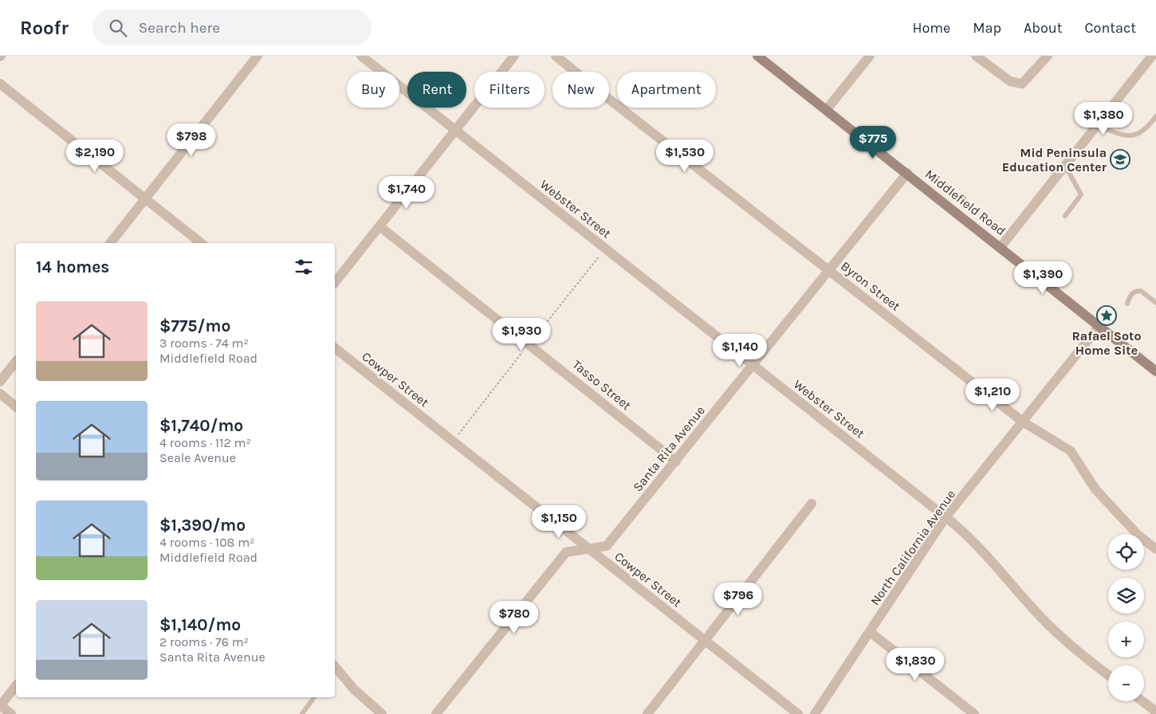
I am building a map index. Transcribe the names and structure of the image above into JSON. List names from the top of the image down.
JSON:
{
  "streets": {
    "main road": ["Middlefield Road"],
    "street": [
      "Webster Street",
      "Byron Street",
      "Cowper Street",
      "Tasso Street",
      "Santa Rita Avenue",
      "North California Avenue"
    ]
  },
  "crossings": [
    ["Middlefield Road", "Santa Rita Avenue"],
    ["Middlefield Road", "North California Avenue"],
    ["Webster Street", "Santa Rita Avenue"],
    ["Webster Street", "North California Avenue"],
    ["Byron Street", "Santa Rita Avenue"],
    ["Byron Street", "North California Avenue"],
    ["Cowper Street", "Santa Rita Avenue"],
    ["Tasso Street", "Santa Rita Avenue"]
  ],
  "places": {
    "school or university": ["Mid Peninsula Education Center"],
    "place": ["Rafael Soto Home Site"]
  },
  "page": {
    "header": "Roofr",
    "search": "Search here",
    "nav": [
      "Home",
      "Map",
      "About",
      "Contact"
    ],
    "chip": [
      "Buy",
      "Rent",
      "Filters",
      "New",
      "Apartment"
    ],
    "price": [
      "$1,380",
      "$798",
      "$775",
      "$2,190",
      "$1,530",
      "$1,740",
      "$1,390",
      "$1,930",
      "$1,140",
      "$1,210",
      "$1,150",
      "$796",
      "$780",
      "$1,830"
    ],
    "heading": "14 homes",
    "list": [
      {
        "name": "$775/mo",
        "note": "3 rooms · 74 m² · Middlefield Road"
      },
      {
        "name": "$1,740/mo",
        "note": "4 rooms · 112 m² · Seale Avenue"
      },
      {
        "name": "$1,390/mo",
        "note": "4 rooms · 108 m² · Middlefield Road"
      },
      {
        "name": "$1,140/mo",
        "note": "2 rooms · 76 m² · Santa Rita Avenue"
      }
    ],
    "map_buttons": ["+", "−"]
  }
}
